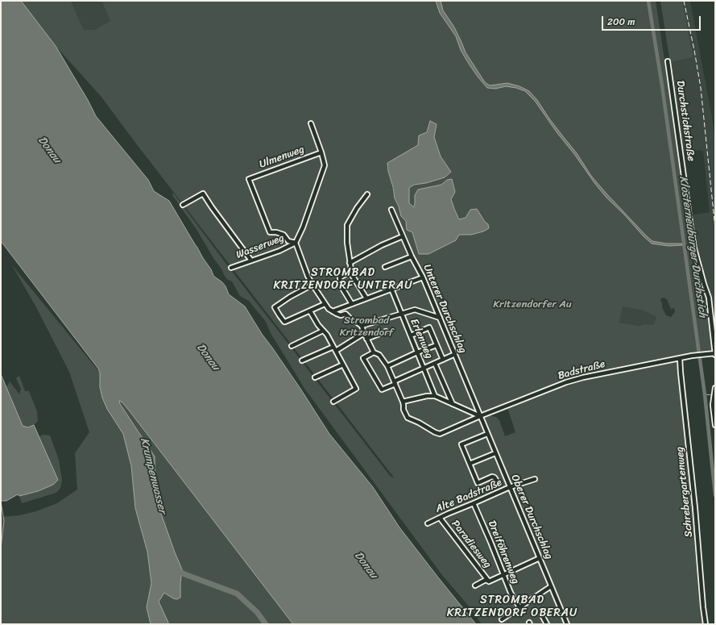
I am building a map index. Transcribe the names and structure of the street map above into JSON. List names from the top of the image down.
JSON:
{
  "streets": {
    "street": [
      "Durchstichstraße",
      "Ulmenweg",
      "Wasserweg",
      "Unterer Durchschlag",
      "Erlenweg",
      "Badstraße",
      "Schrebergartenweg",
      "Alte Badstraße",
      "Oberer Durchschlag",
      "Paradiesweg",
      "Dreiföhrenweg"
    ]
  },
  "crossings": [
    ["Durchstichstraße", "Badstraße"],
    ["Ulmenweg", "Wasserweg"],
    ["Unterer Durchschlag", "Badstraße"],
    ["Unterer Durchschlag", "Oberer Durchschlag"],
    ["Badstraße", "Schrebergartenweg"],
    ["Badstraße", "Oberer Durchschlag"],
    ["Alte Badstraße", "Oberer Durchschlag"],
    ["Alte Badstraße", "Paradiesweg"],
    ["Alte Badstraße", "Dreiföhrenweg"]
  ],
  "districts": ["STROMBAD KRITZENDORF UNTERAU", "STROMBAD KRITZENDORF OBERAU"],
  "water": ["Donau", "Klosterneuburger Durchstich", "Krumpenwasser"],
  "parks": ["Kritzendorfer Au", "Strombad Kritzendorf"],
  "scale_bar": "200 m"
}
